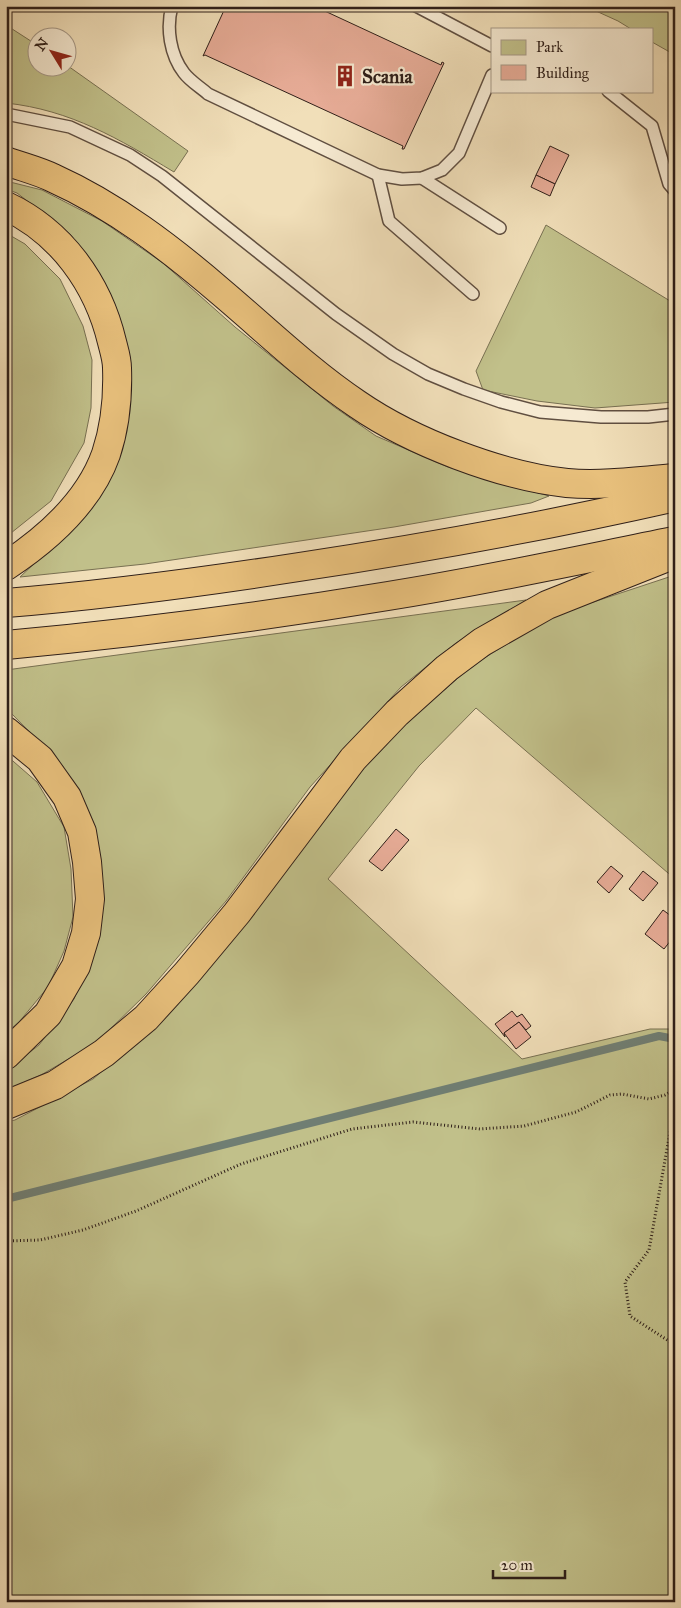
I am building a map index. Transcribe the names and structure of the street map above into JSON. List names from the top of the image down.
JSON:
{
  "places": {
    "building": ["Scania"]
  },
  "legend": ["Park", "Building"],
  "scale_bar": "20 m",
  "north": "top left"
}
